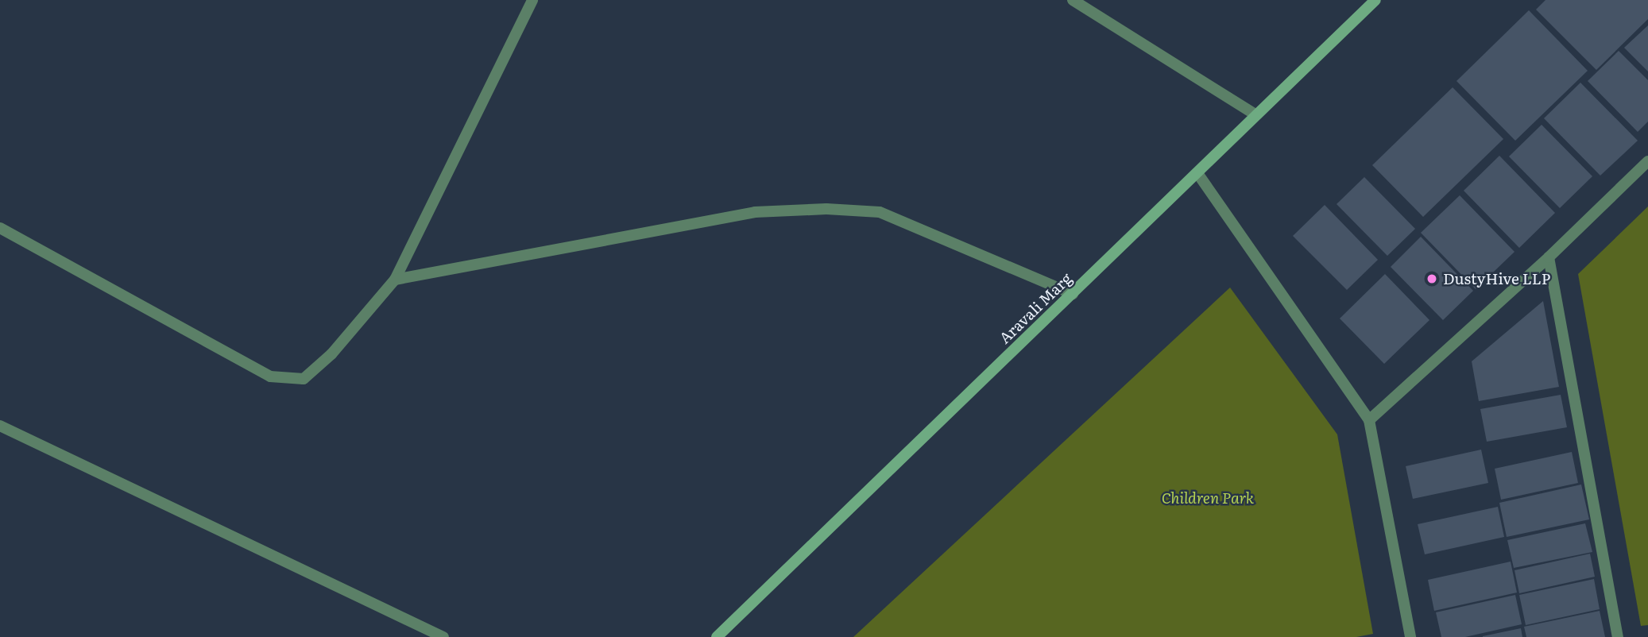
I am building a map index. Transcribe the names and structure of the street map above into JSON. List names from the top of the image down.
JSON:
{
  "streets": {
    "street": ["Aravali Marg"]
  },
  "parks": ["Children Park"],
  "places": ["DustyHive LLP"]
}
